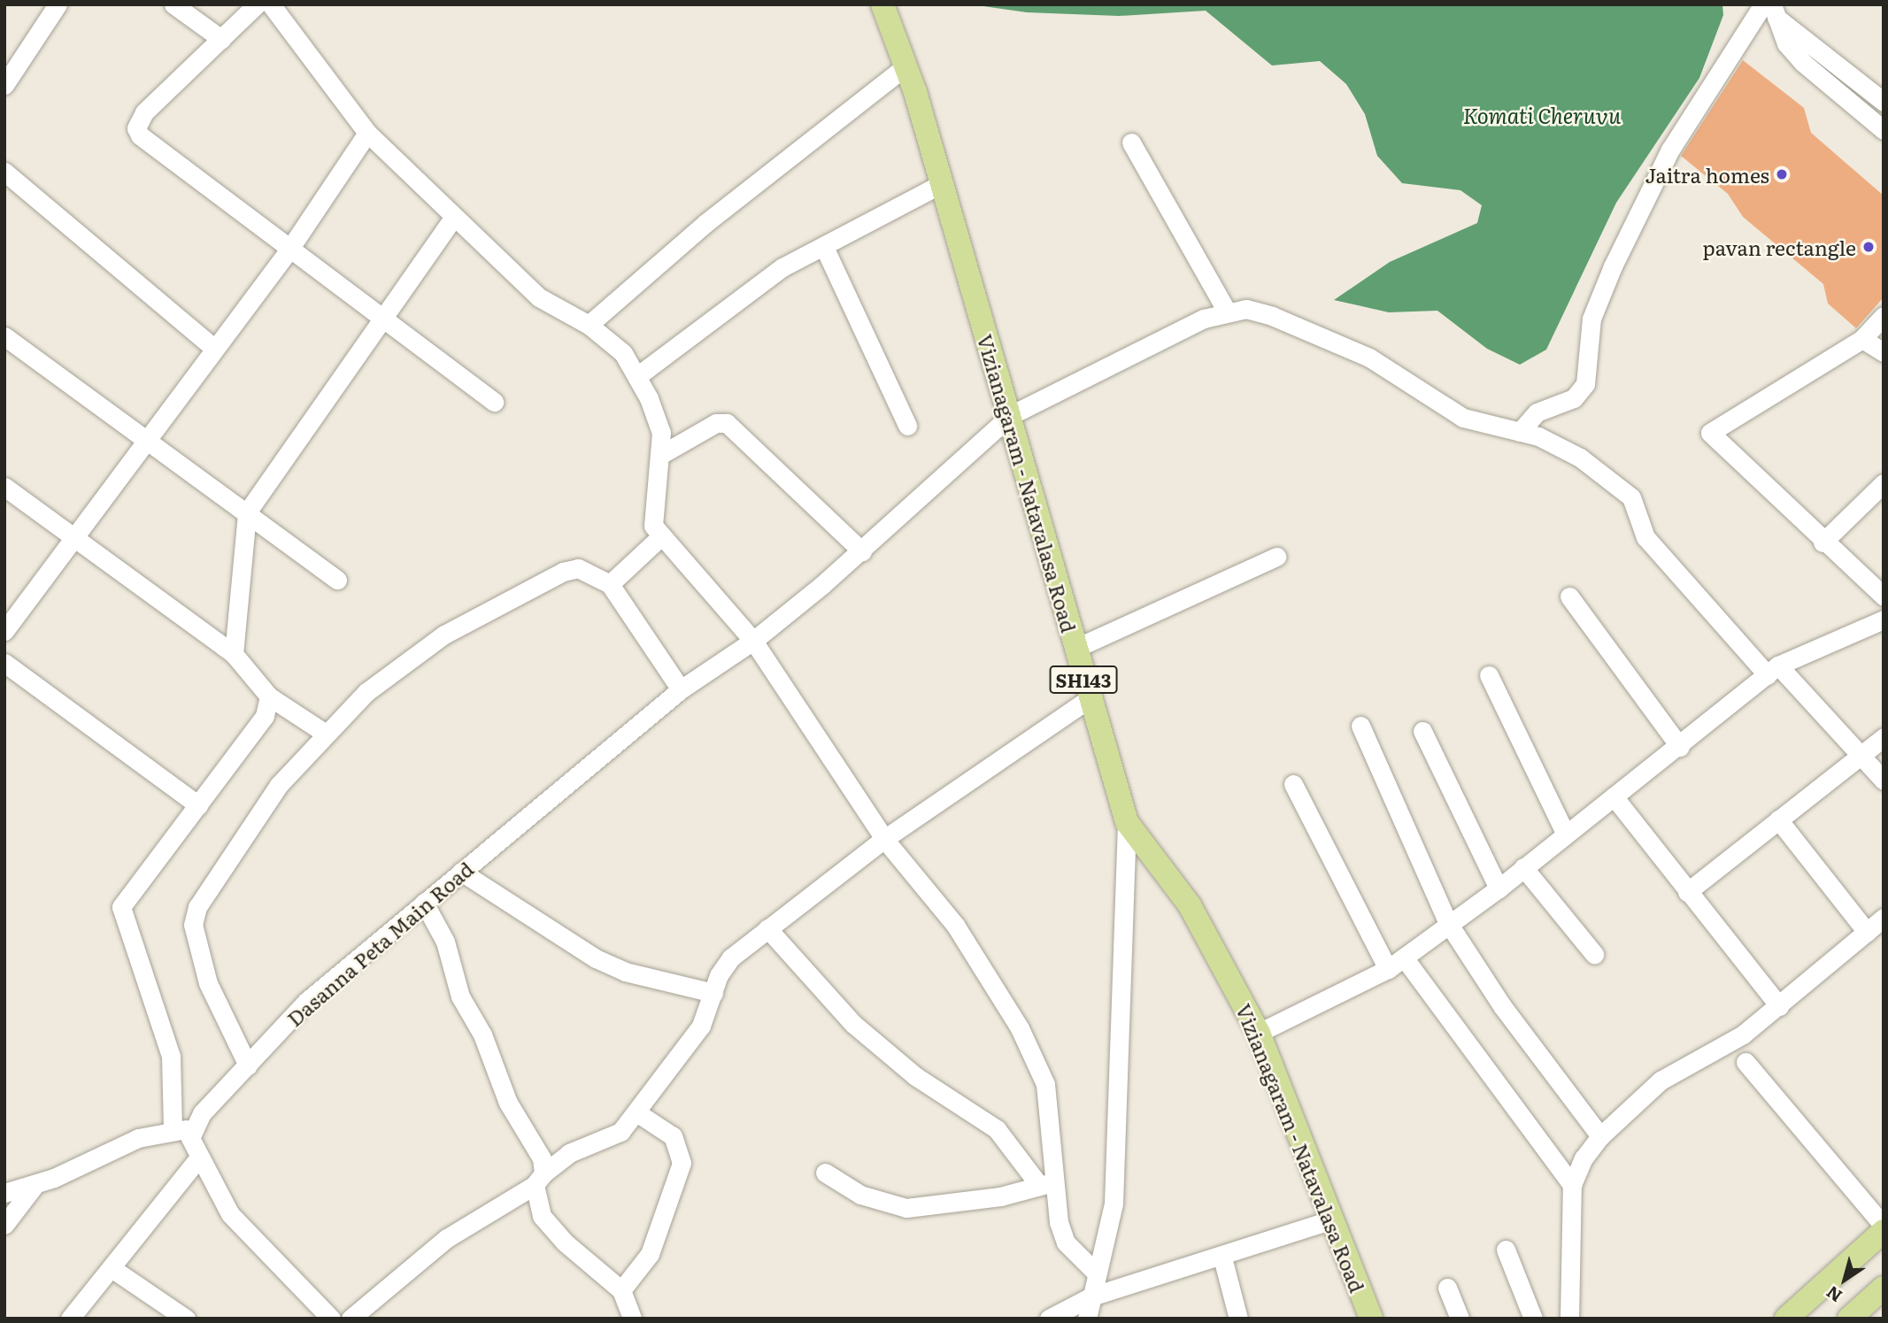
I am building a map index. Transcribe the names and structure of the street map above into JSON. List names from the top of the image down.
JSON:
{
  "streets": {
    "main road": ["Vizianagaram - Natavalasa Road", "SH143"],
    "street": ["Dasanna Peta Main Road"]
  },
  "crossings": [
    ["Vizianagaram - Natavalasa Road", "Dasanna Peta Main Road"]
  ],
  "water": ["Komati Cheruvu"],
  "places": ["Jaitra homes", "pavan rectangle"],
  "north": "bottom left"
}
